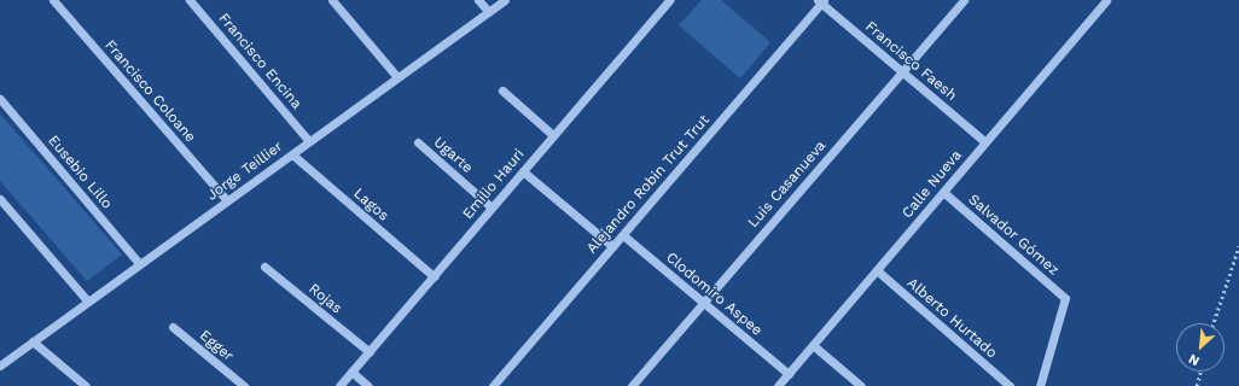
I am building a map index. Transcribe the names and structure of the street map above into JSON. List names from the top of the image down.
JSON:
{
  "streets": {
    "street": [
      "Francisco Encina",
      "Francisco Faesh",
      "Francisco Coloane",
      "Ugarte",
      "Jorge Teillier",
      "Eusebio Lillo",
      "Emilio Hauri",
      "Alejandro Robin Trut Trut",
      "Luis Casanueva",
      "Calle Nueva",
      "Lagos",
      "Salvador Gómez",
      "Clodomiro Aspee",
      "Rojas",
      "Alberto Hurtado",
      "Egger"
    ]
  },
  "crossings": [
    ["Francisco Encina", "Jorge Teillier"],
    ["Francisco Faesh", "Alejandro Robin Trut Trut"],
    ["Francisco Faesh", "Luis Casanueva"],
    ["Francisco Faesh", "Calle Nueva"],
    ["Francisco Coloane", "Jorge Teillier"],
    ["Ugarte", "Emilio Hauri"],
    ["Jorge Teillier", "Eusebio Lillo"],
    ["Jorge Teillier", "Lagos"],
    ["Emilio Hauri", "Lagos"],
    ["Emilio Hauri", "Rojas"],
    ["Alejandro Robin Trut Trut", "Clodomiro Aspee"],
    ["Luis Casanueva", "Clodomiro Aspee"],
    ["Calle Nueva", "Salvador Gómez"],
    ["Calle Nueva", "Clodomiro Aspee"],
    ["Calle Nueva", "Alberto Hurtado"]
  ],
  "north": "bottom left"
}
